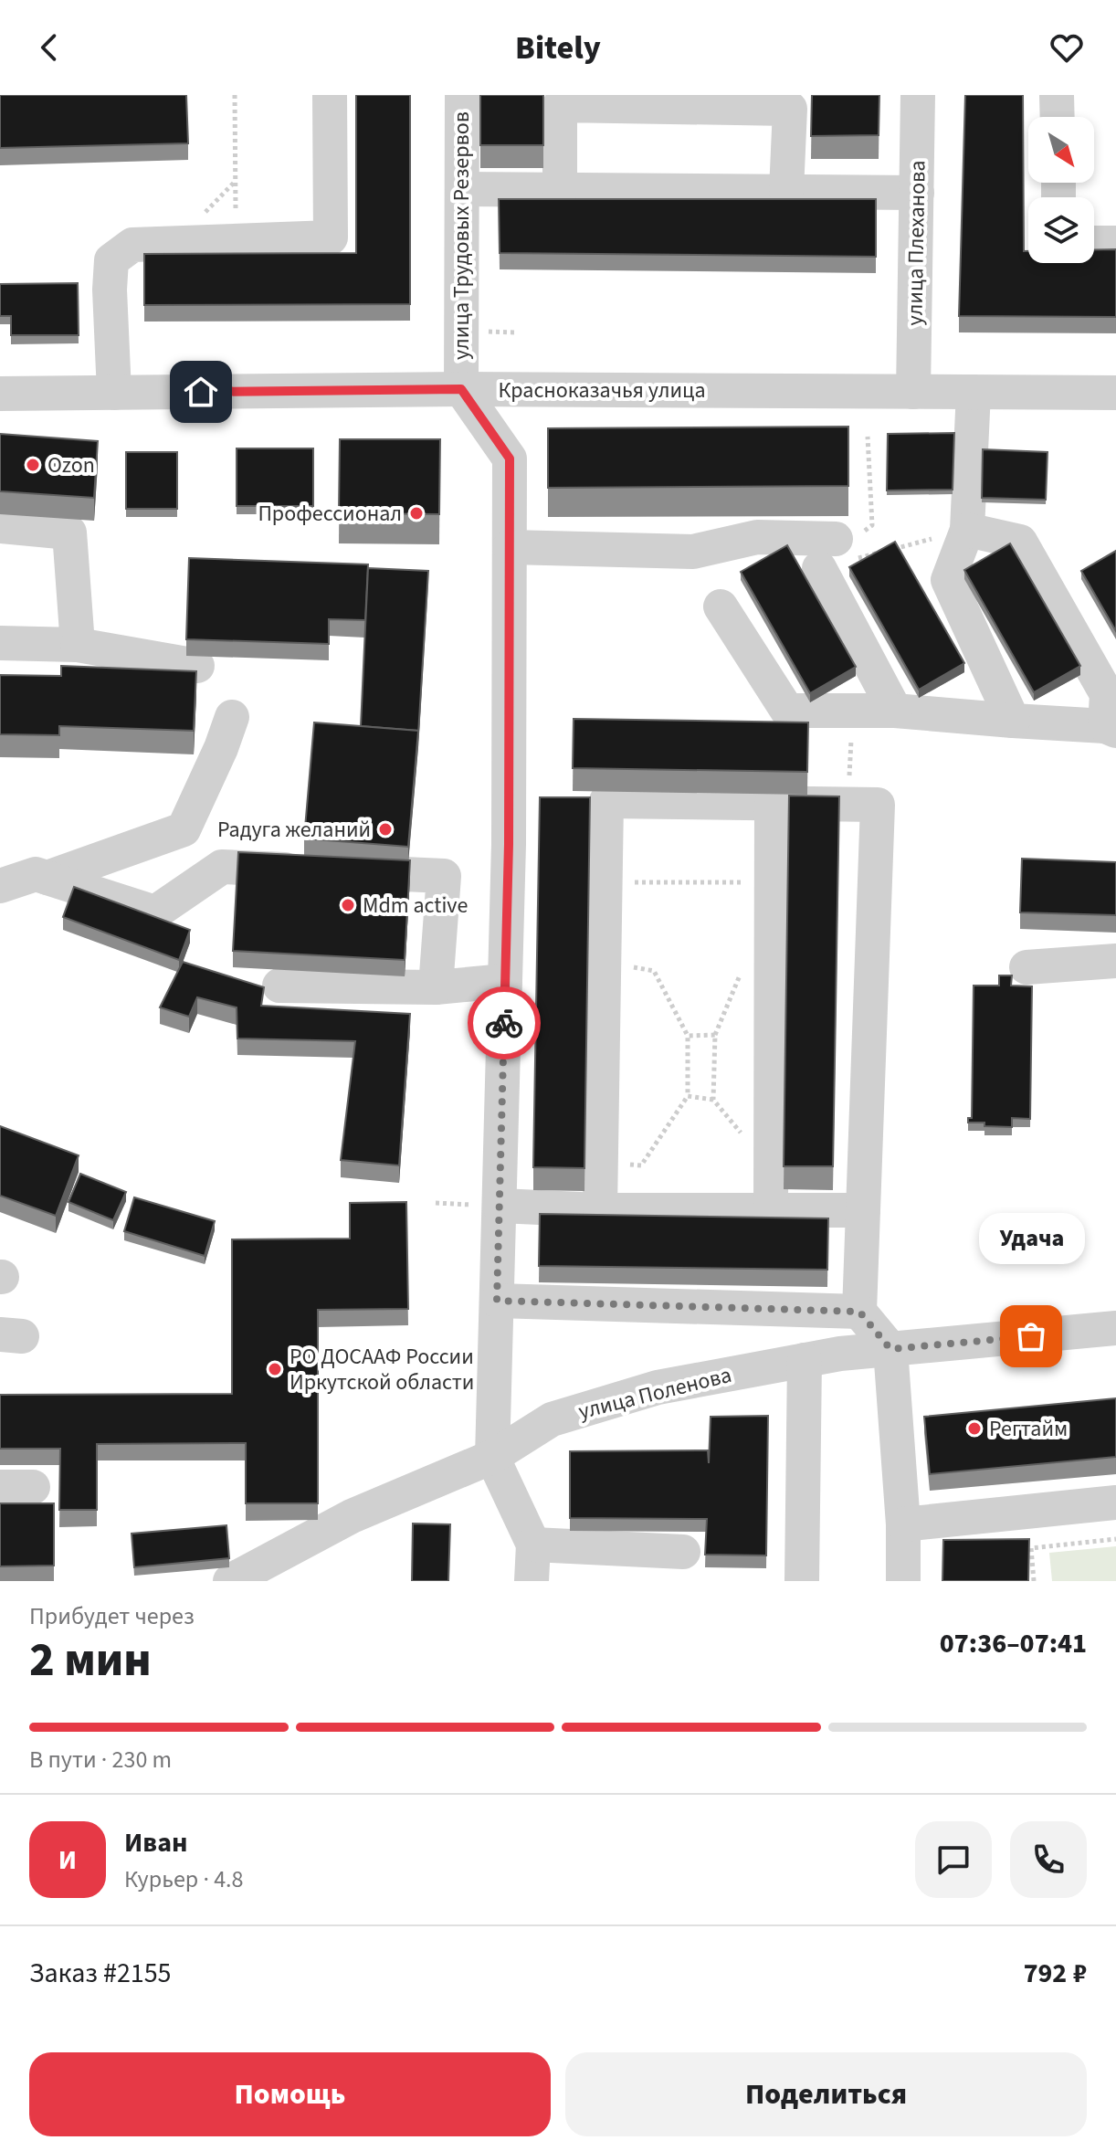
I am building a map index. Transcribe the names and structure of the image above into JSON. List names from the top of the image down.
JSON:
{
  "streets": {
    "street": [
      "улица Трудовых Резервов",
      "улица Плеханова",
      "Красноказачья улица",
      "улица Поленова"
    ]
  },
  "crossings": [
    ["улица Трудовых Резервов", "Красноказачья улица"],
    ["улица Трудовых Резервов", "улица Поленова"],
    ["улица Плеханова", "Красноказачья улица"]
  ],
  "places": [
    "Ozon",
    "Профессионал",
    "Радуга желаний",
    "Mdm active",
    "Удача",
    "РО ДОСААФ России Иркутской области",
    "Регтайм"
  ],
  "north": "bottom right",
  "page": {
    "header": "Bitely",
    "bubble": "Удача",
    "heading": ["2 мин", "Прибудет через", "07:36–07:41"],
    "panel": [
      "Иван",
      "Курьер · 4.8",
      "Заказ #2155",
      "792 ₽"
    ],
    "bar": "В пути · 230 m",
    "round": "И",
    "buttons": ["Помощь", "Поделиться"]
  }
}
